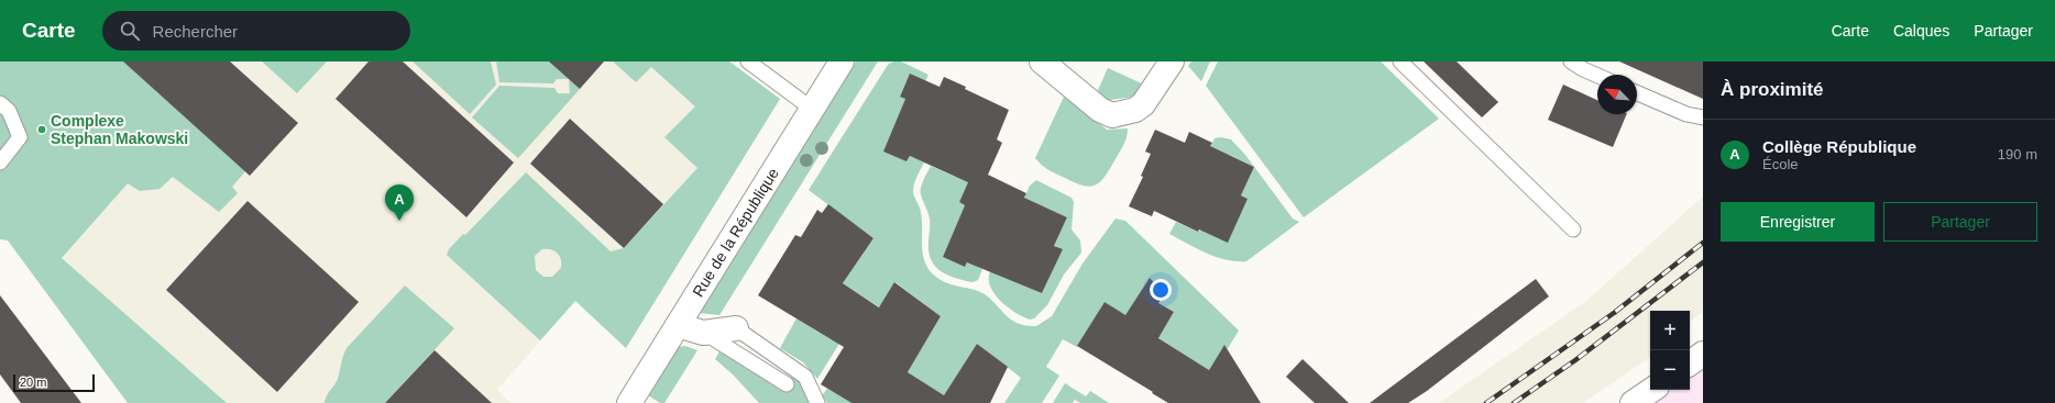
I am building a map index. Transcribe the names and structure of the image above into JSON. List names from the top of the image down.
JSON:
{
  "streets": {
    "street": ["Rue de la République"]
  },
  "places": ["Complexe Stephan Makowski"],
  "scale_bar": "20 m",
  "north": "top left",
  "page": {
    "header": "Carte",
    "search": "Rechercher",
    "nav": ["Carte", "Calques", "Partager"],
    "heading": "À proximité",
    "list": [
      {
        "mark": "A",
        "name": "Collège République",
        "note": "École",
        "value": "190 m"
      }
    ],
    "pins": "A",
    "buttons": ["Enregistrer", "Partager"],
    "map_buttons": ["+", "−"],
    "scale": "20 m"
  }
}
